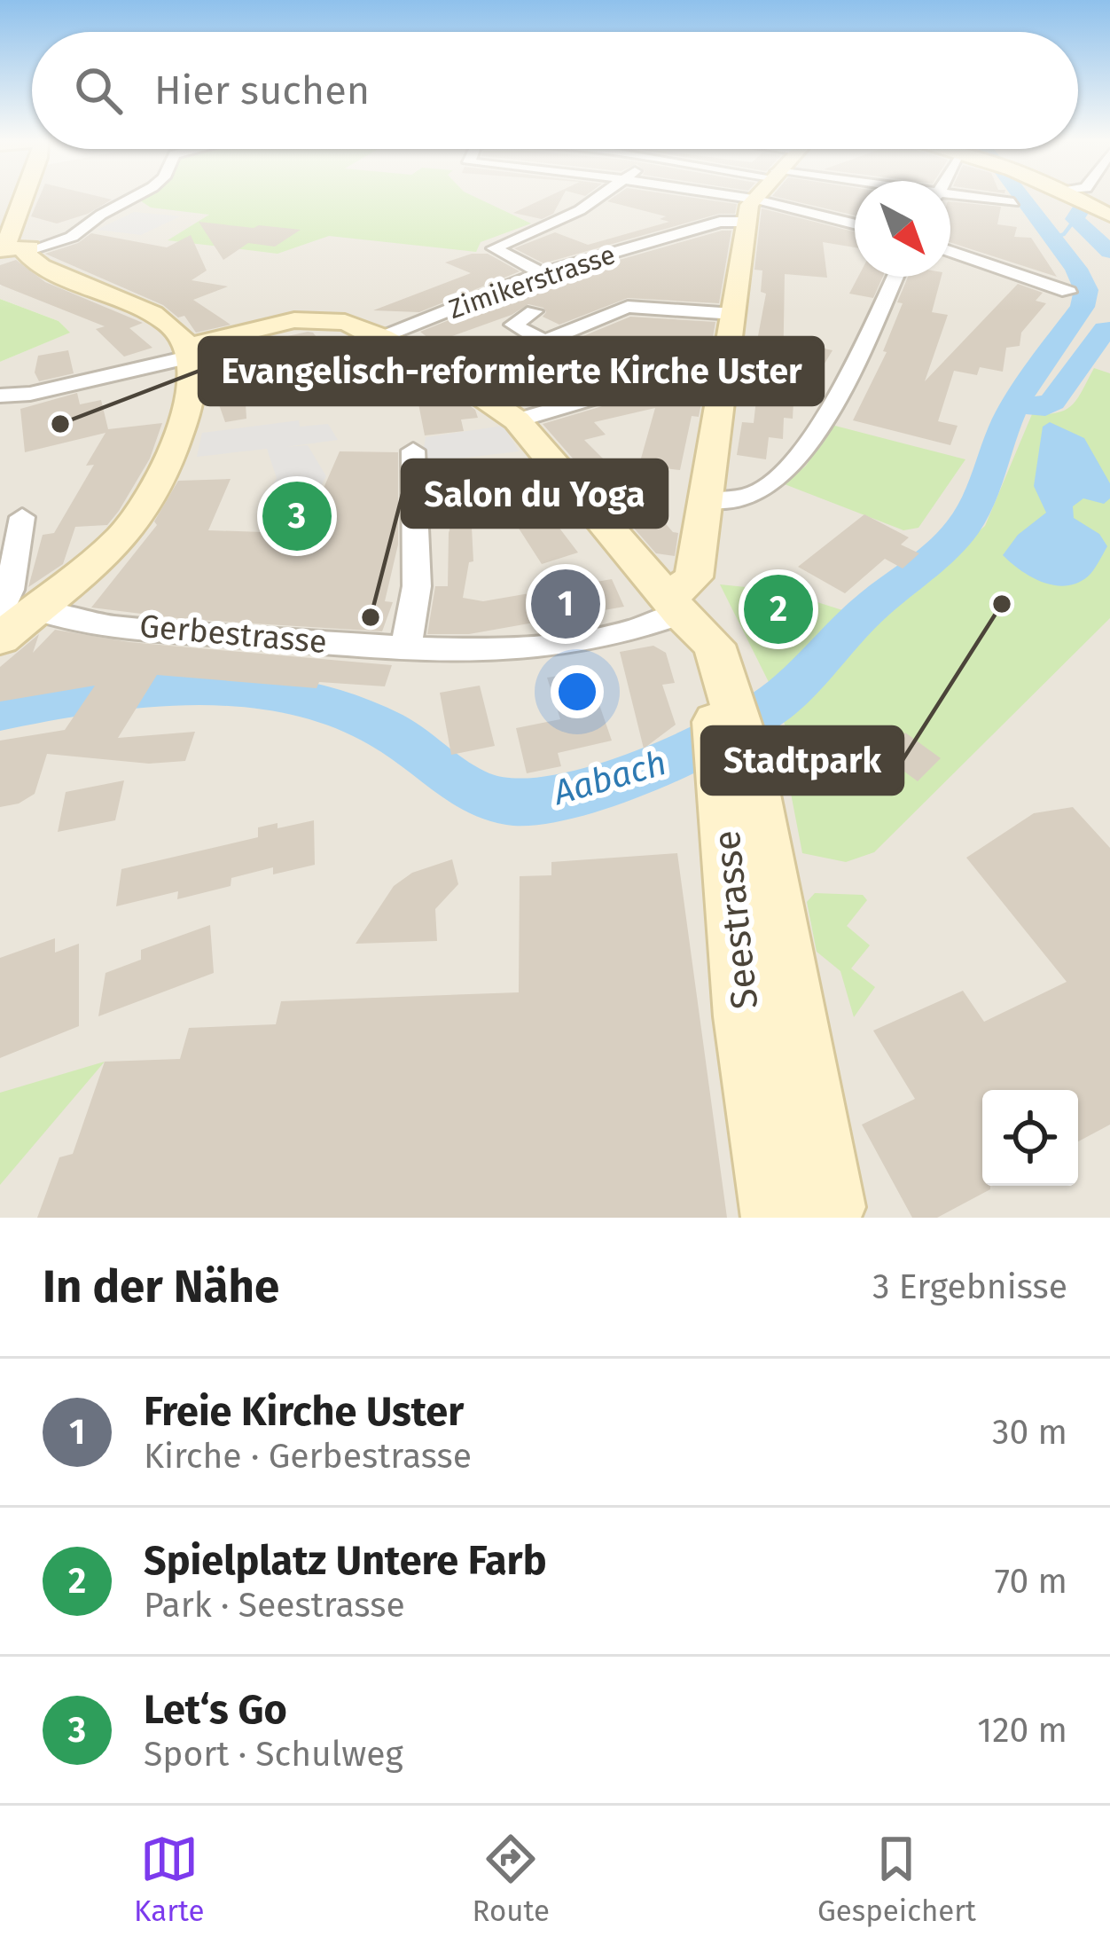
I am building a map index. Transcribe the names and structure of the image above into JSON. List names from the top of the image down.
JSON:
{
  "streets": {
    "street": ["Zimikerstrasse", "Gerbestrasse", "Seestrasse"]
  },
  "crossings": [
    ["Gerbestrasse", "Seestrasse"]
  ],
  "water": ["Aabach"],
  "places": ["Evangelisch-reformierte Kirche Uster", "Stadtpark", "Salon du Yoga"],
  "north": "bottom right",
  "page": {
    "search": "Hier suchen",
    "pins": ["3", "1", "2"],
    "heading": ["In der Nähe", "3 Ergebnisse"],
    "list": [
      {
        "mark": "1",
        "name": "Freie Kirche Uster",
        "note": "Kirche · Gerbestrasse",
        "value": "30 m"
      },
      {
        "mark": "2",
        "name": "Spielplatz Untere Farb",
        "note": "Park · Seestrasse",
        "value": "70 m"
      },
      {
        "mark": "3",
        "name": "Let‘s Go",
        "note": "Sport · Schulweg",
        "value": "120 m"
      }
    ],
    "nav": ["Karte", "Route", "Gespeichert"]
  }
}
